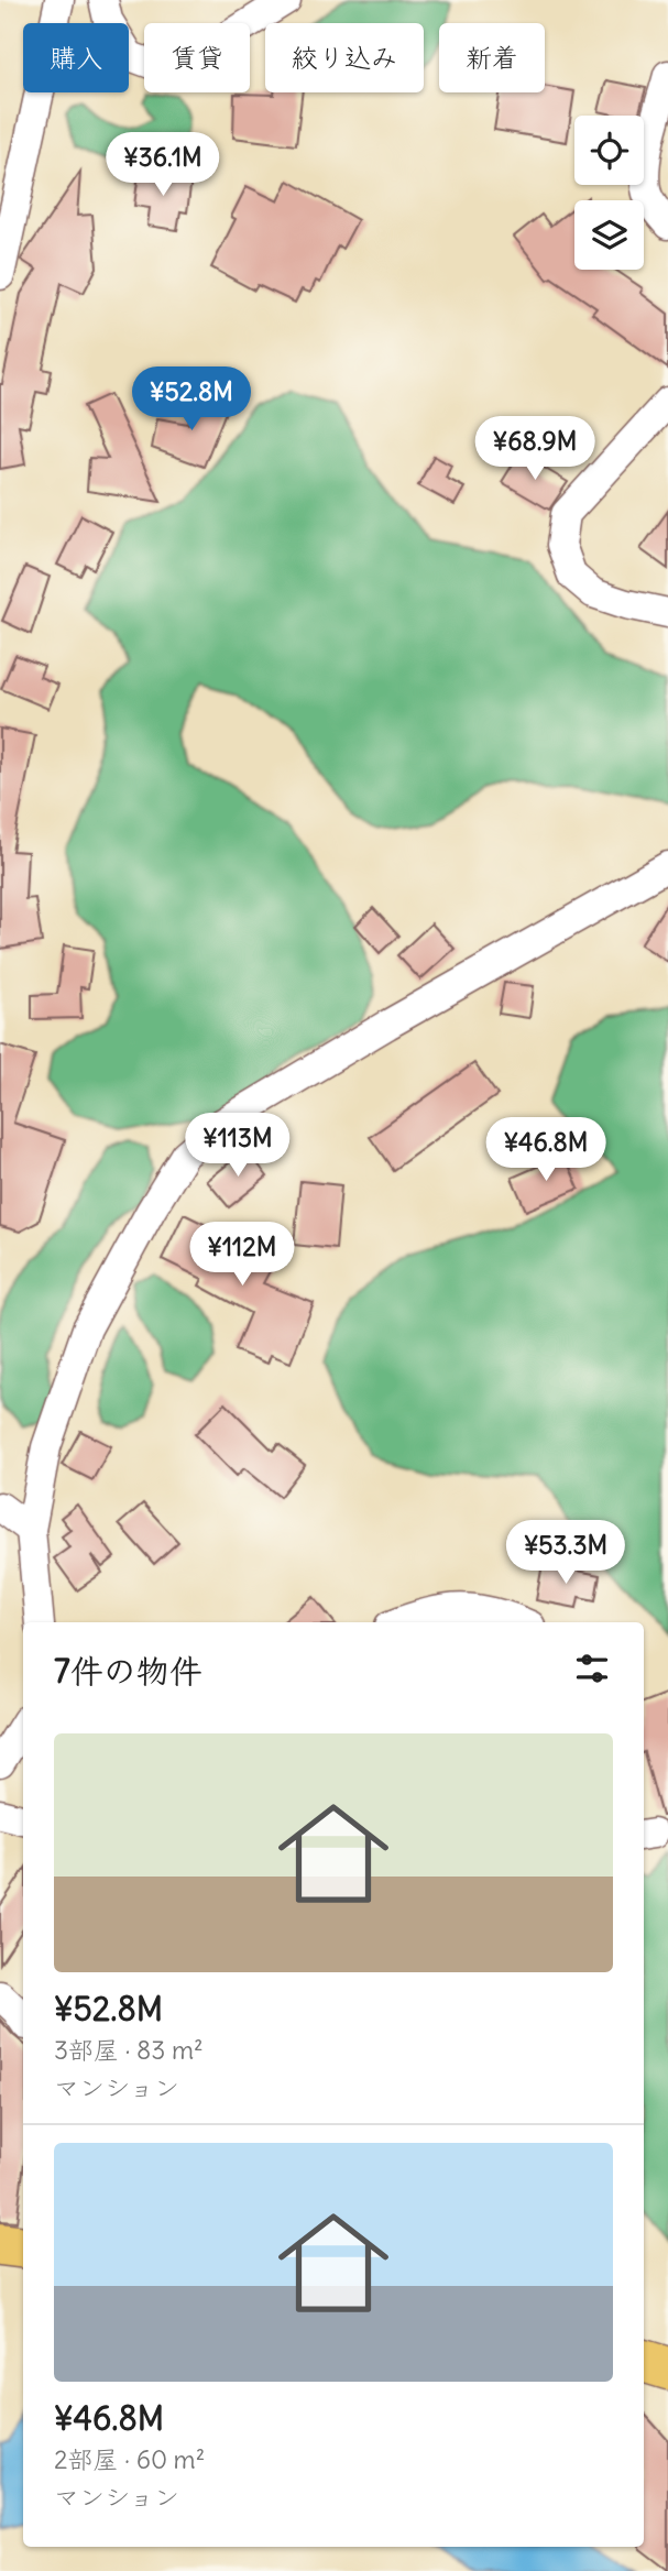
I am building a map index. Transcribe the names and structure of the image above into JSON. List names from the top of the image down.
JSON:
{
  "page": {
    "chip": [
      "購入",
      "賃貸",
      "絞り込み",
      "新着"
    ],
    "price": [
      "¥36.1M",
      "¥52.8M",
      "¥68.9M",
      "¥113M",
      "¥46.8M",
      "¥112M",
      "¥53.3M"
    ],
    "heading": "7件の物件",
    "list": [
      {
        "name": "¥52.8M",
        "note": "3部屋 · 83 m² · マンション"
      },
      {
        "name": "¥46.8M",
        "note": "2部屋 · 60 m² · マンション"
      }
    ]
  }
}
